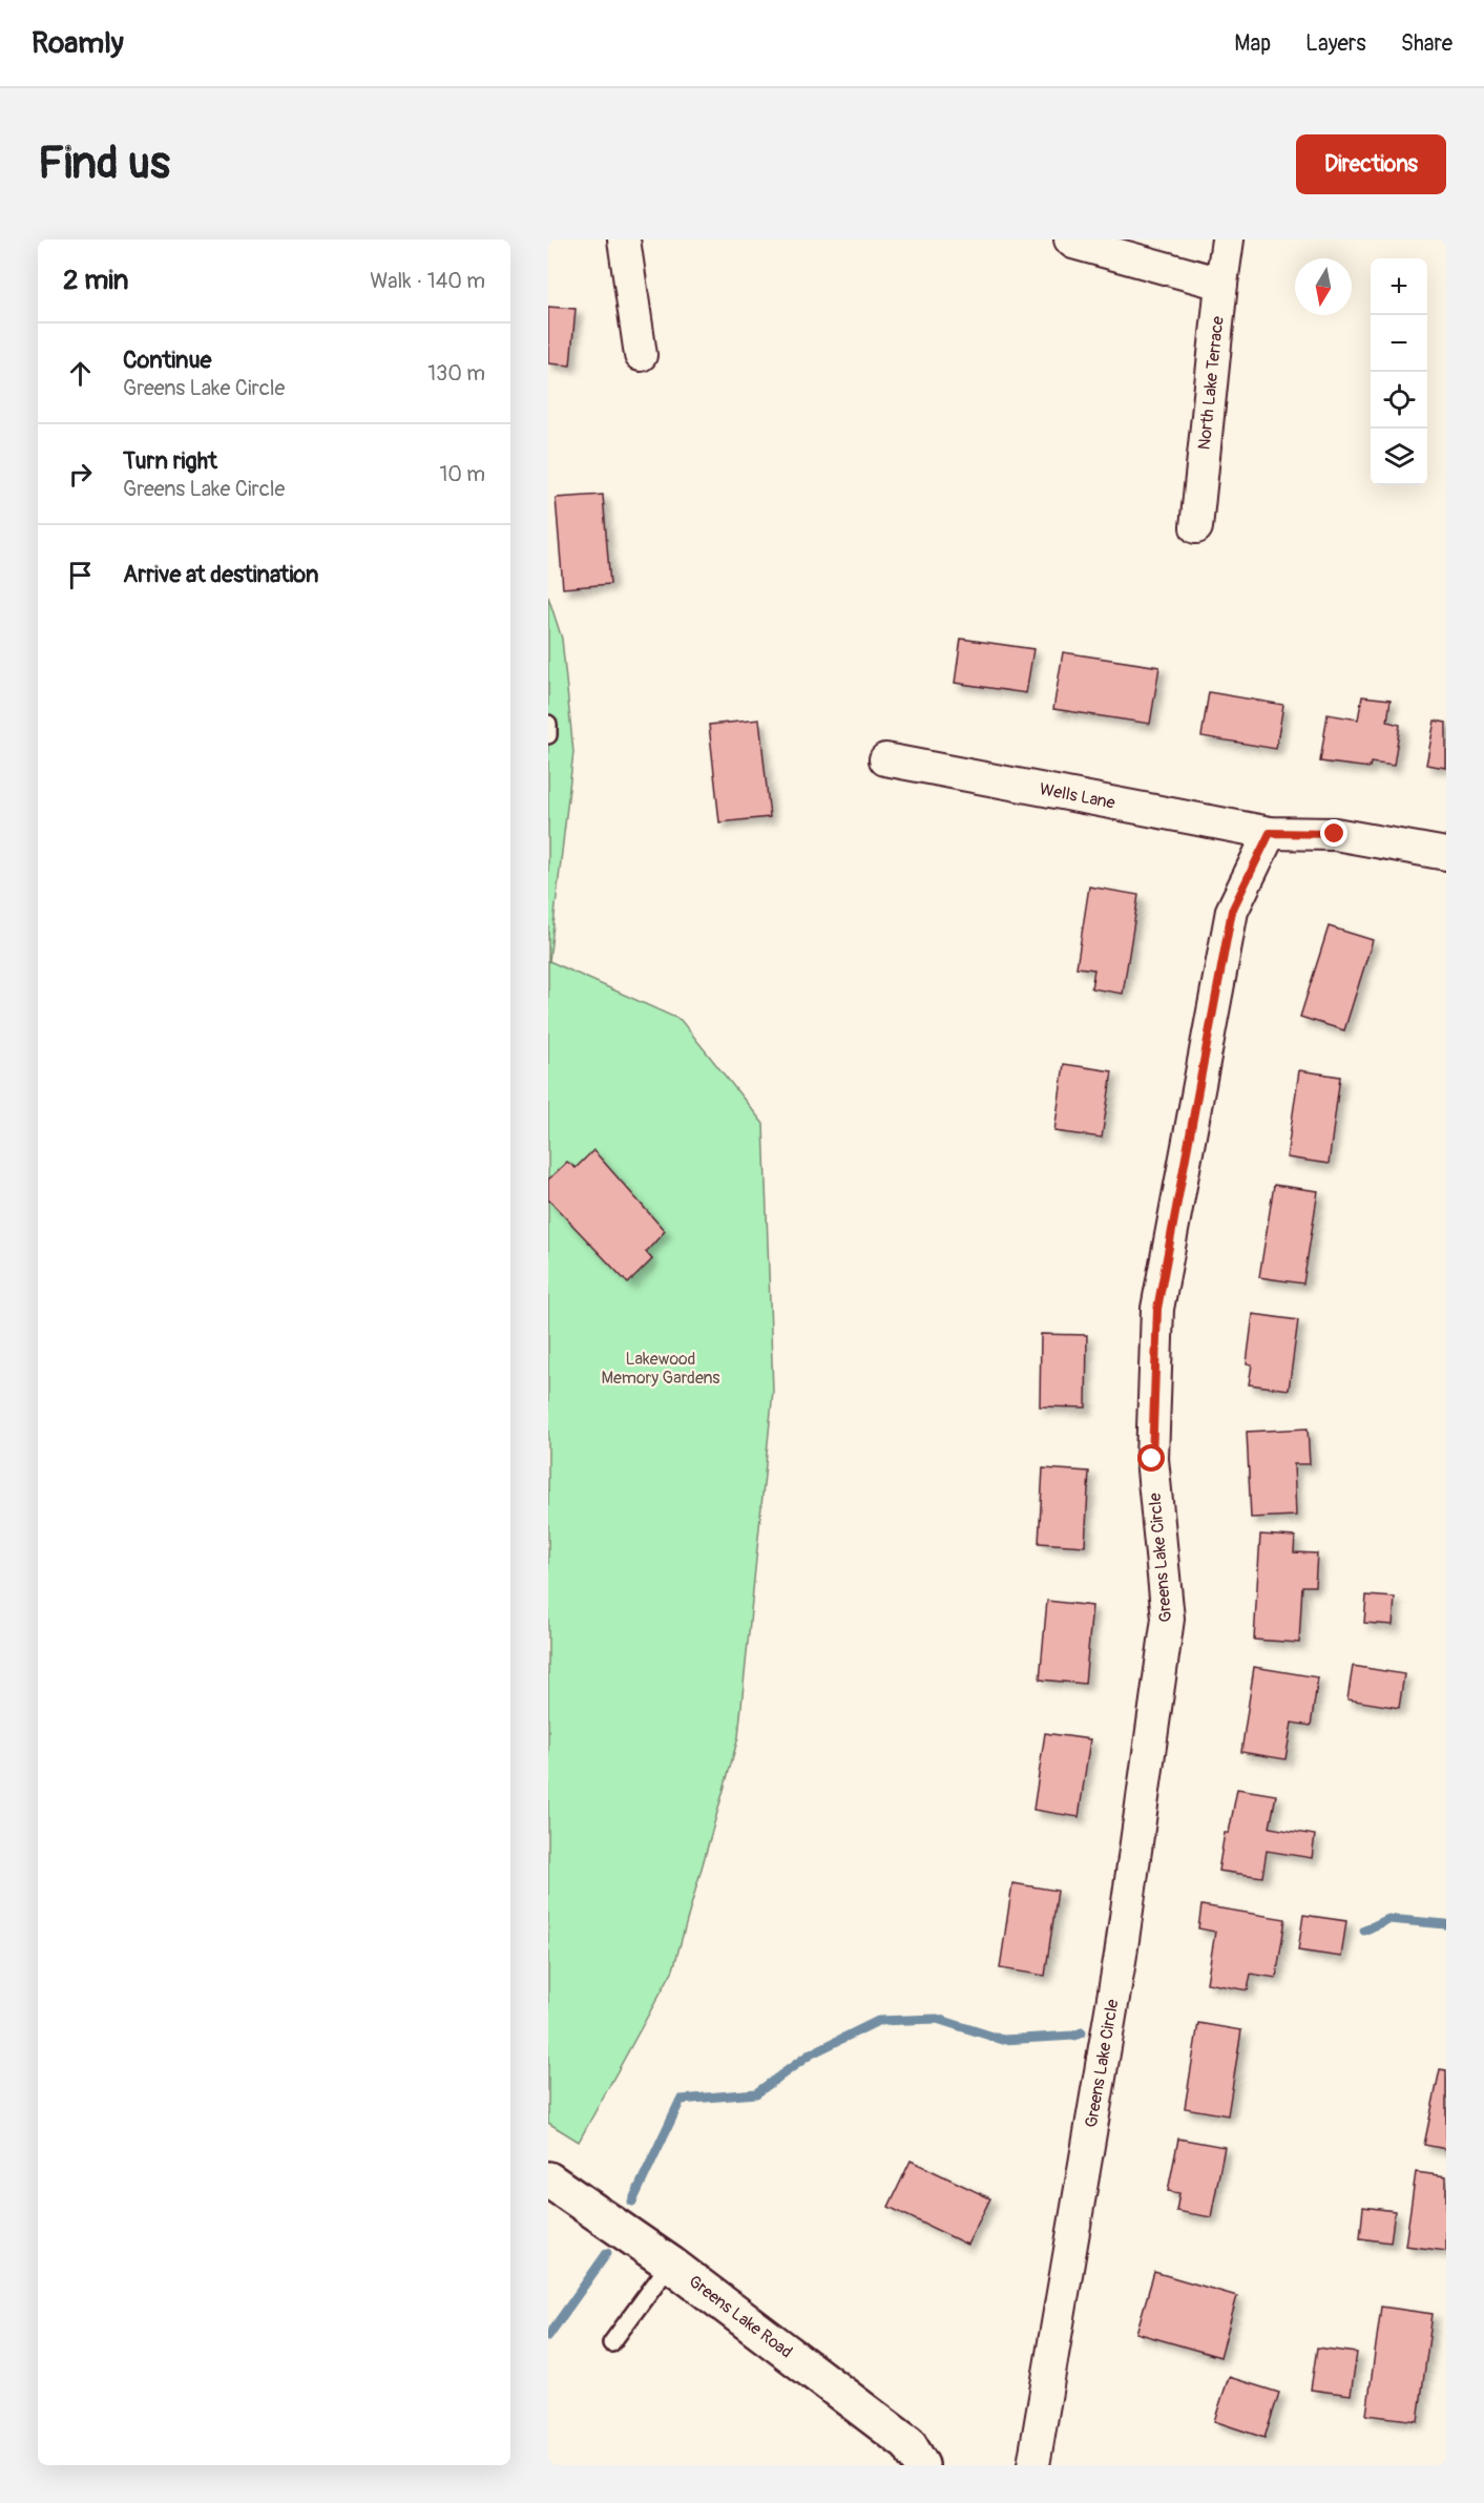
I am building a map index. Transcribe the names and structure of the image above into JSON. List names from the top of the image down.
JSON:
{
  "streets": {
    "street": [
      "North Lake Terrace",
      "Wells Lane",
      "Greens Lake Circle",
      "Greens Lake Road"
    ]
  },
  "crossings": [
    ["Wells Lane", "Greens Lake Circle"]
  ],
  "parks": ["Lakewood Memory Gardens"],
  "north": "bottom",
  "page": {
    "header": "Roamly",
    "nav": ["Map", "Layers", "Share"],
    "buttons": "Directions",
    "title": "Find us",
    "heading": ["2 min", "Walk · 140 m"],
    "map_buttons": ["+", "−"],
    "list": [
      ["Continue", "Greens Lake Circle", "130 m"],
      ["Turn right", "Greens Lake Circle", "10 m"],
      "Arrive at destination"
    ]
  }
}
